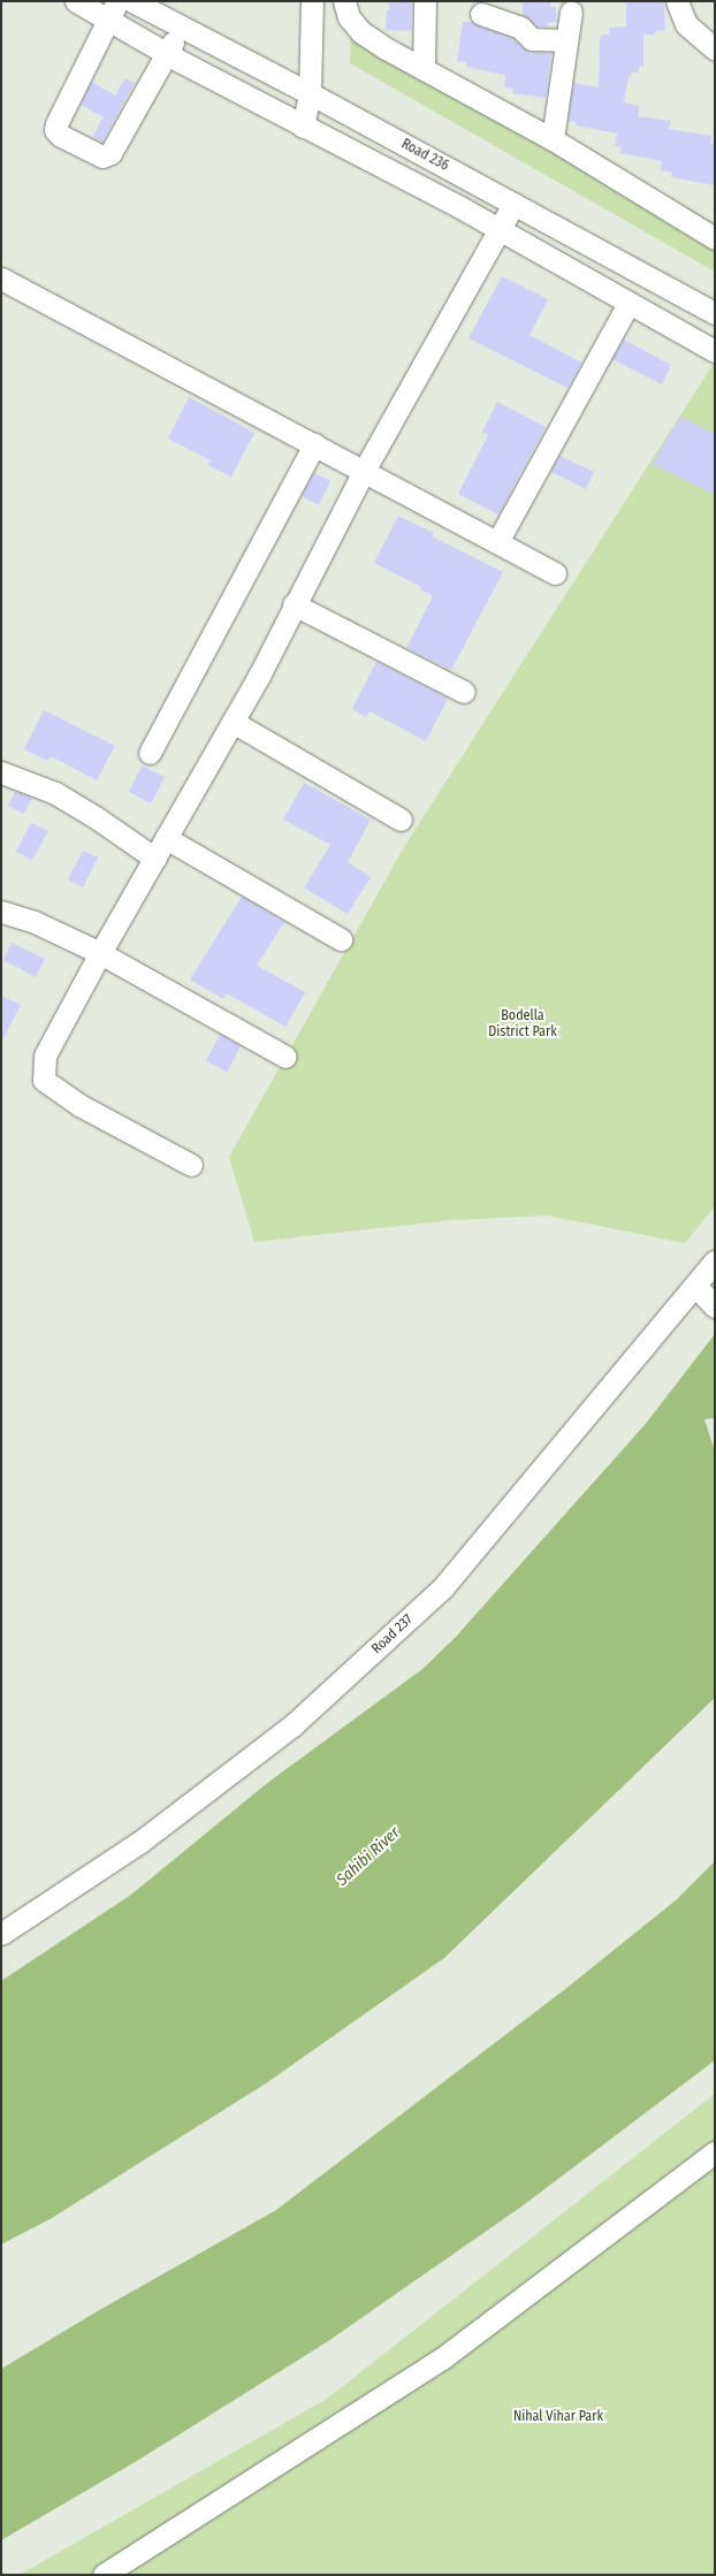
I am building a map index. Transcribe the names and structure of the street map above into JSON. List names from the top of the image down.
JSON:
{
  "streets": {
    "street": ["Road 236", "Road 237"]
  },
  "water": ["Sahibi River"],
  "parks": ["Bodella District Park", "Nihal Vihar Park"]
}
